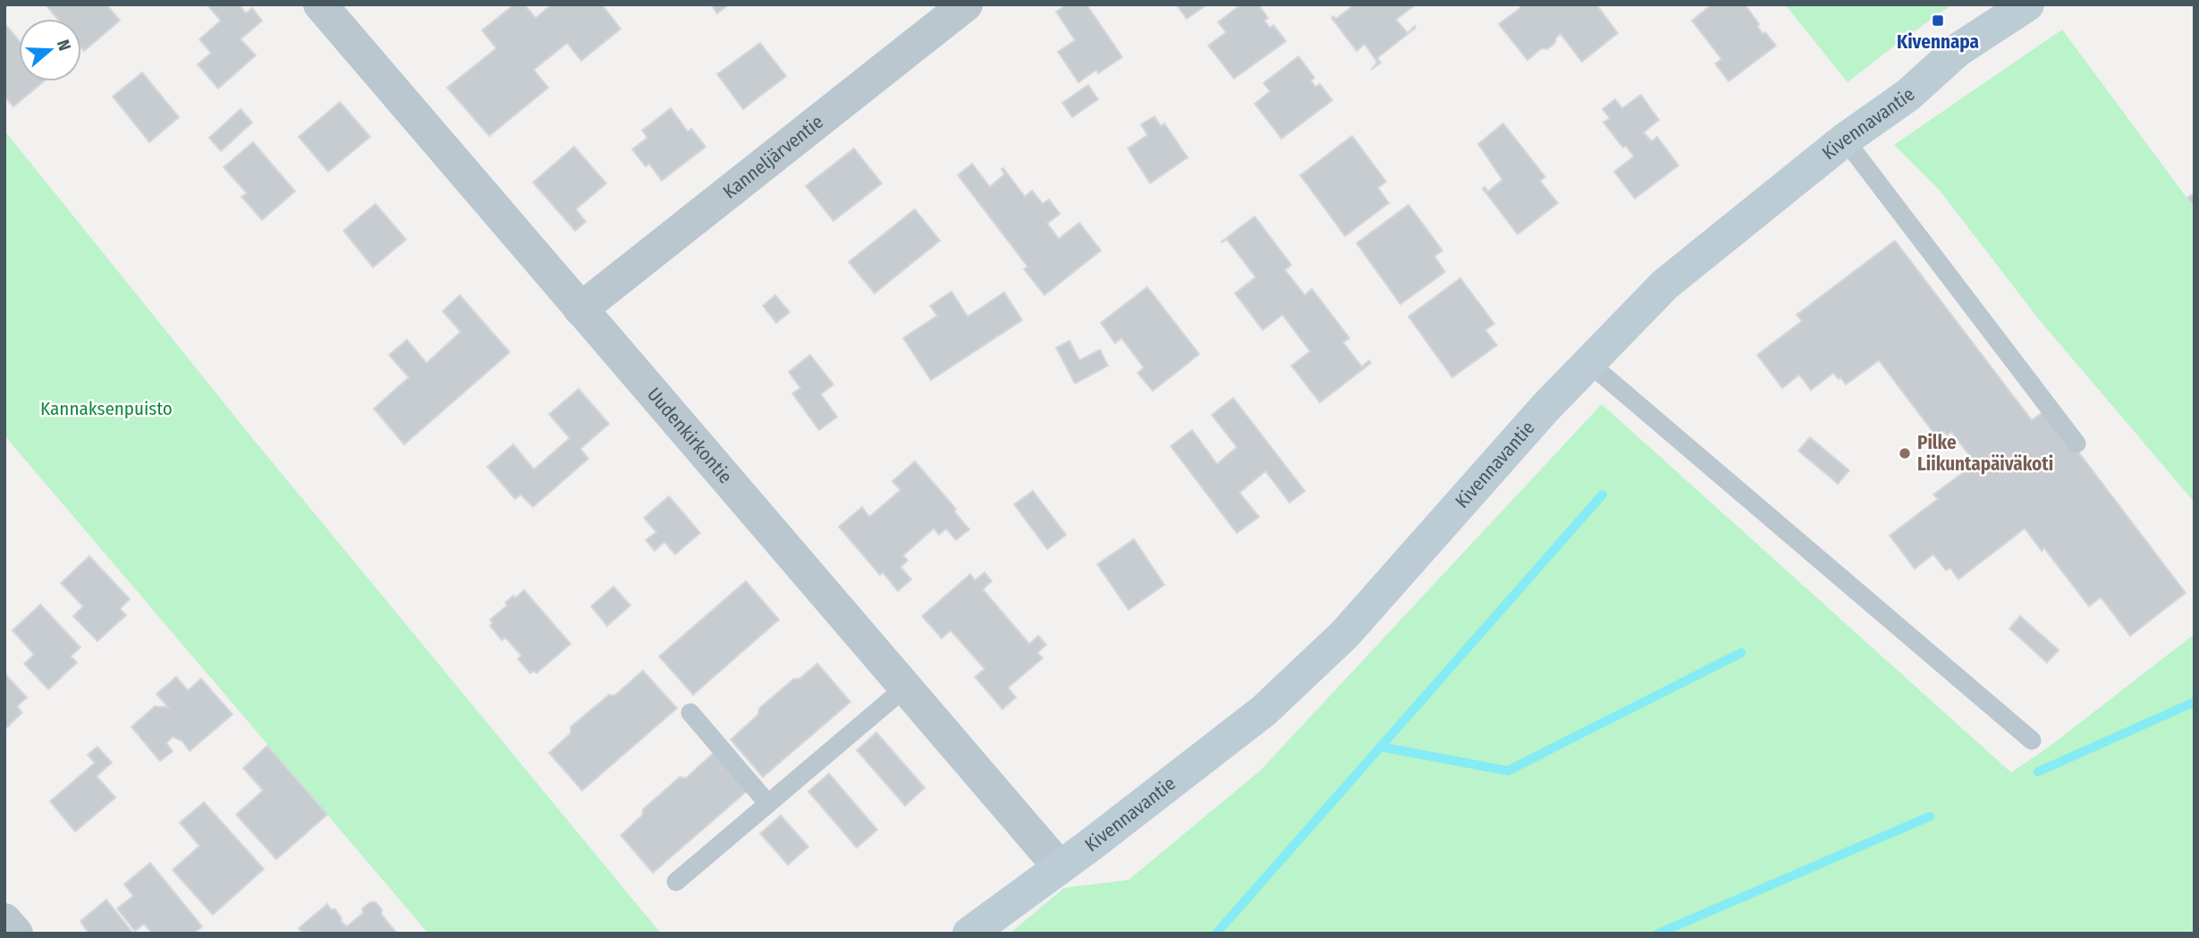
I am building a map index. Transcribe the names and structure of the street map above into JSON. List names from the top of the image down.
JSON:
{
  "streets": {
    "street": ["Kivennavantie", "Kanneljärventie", "Uudenkirkontie"]
  },
  "crossings": [
    ["Kivennavantie", "Uudenkirkontie"],
    ["Kanneljärventie", "Uudenkirkontie"]
  ],
  "parks": ["Kannaksenpuisto"],
  "places": {
    "transit": ["Kivennapa"],
    "other": ["Pilke Liikuntapäiväkoti"]
  },
  "north": "right"
}
